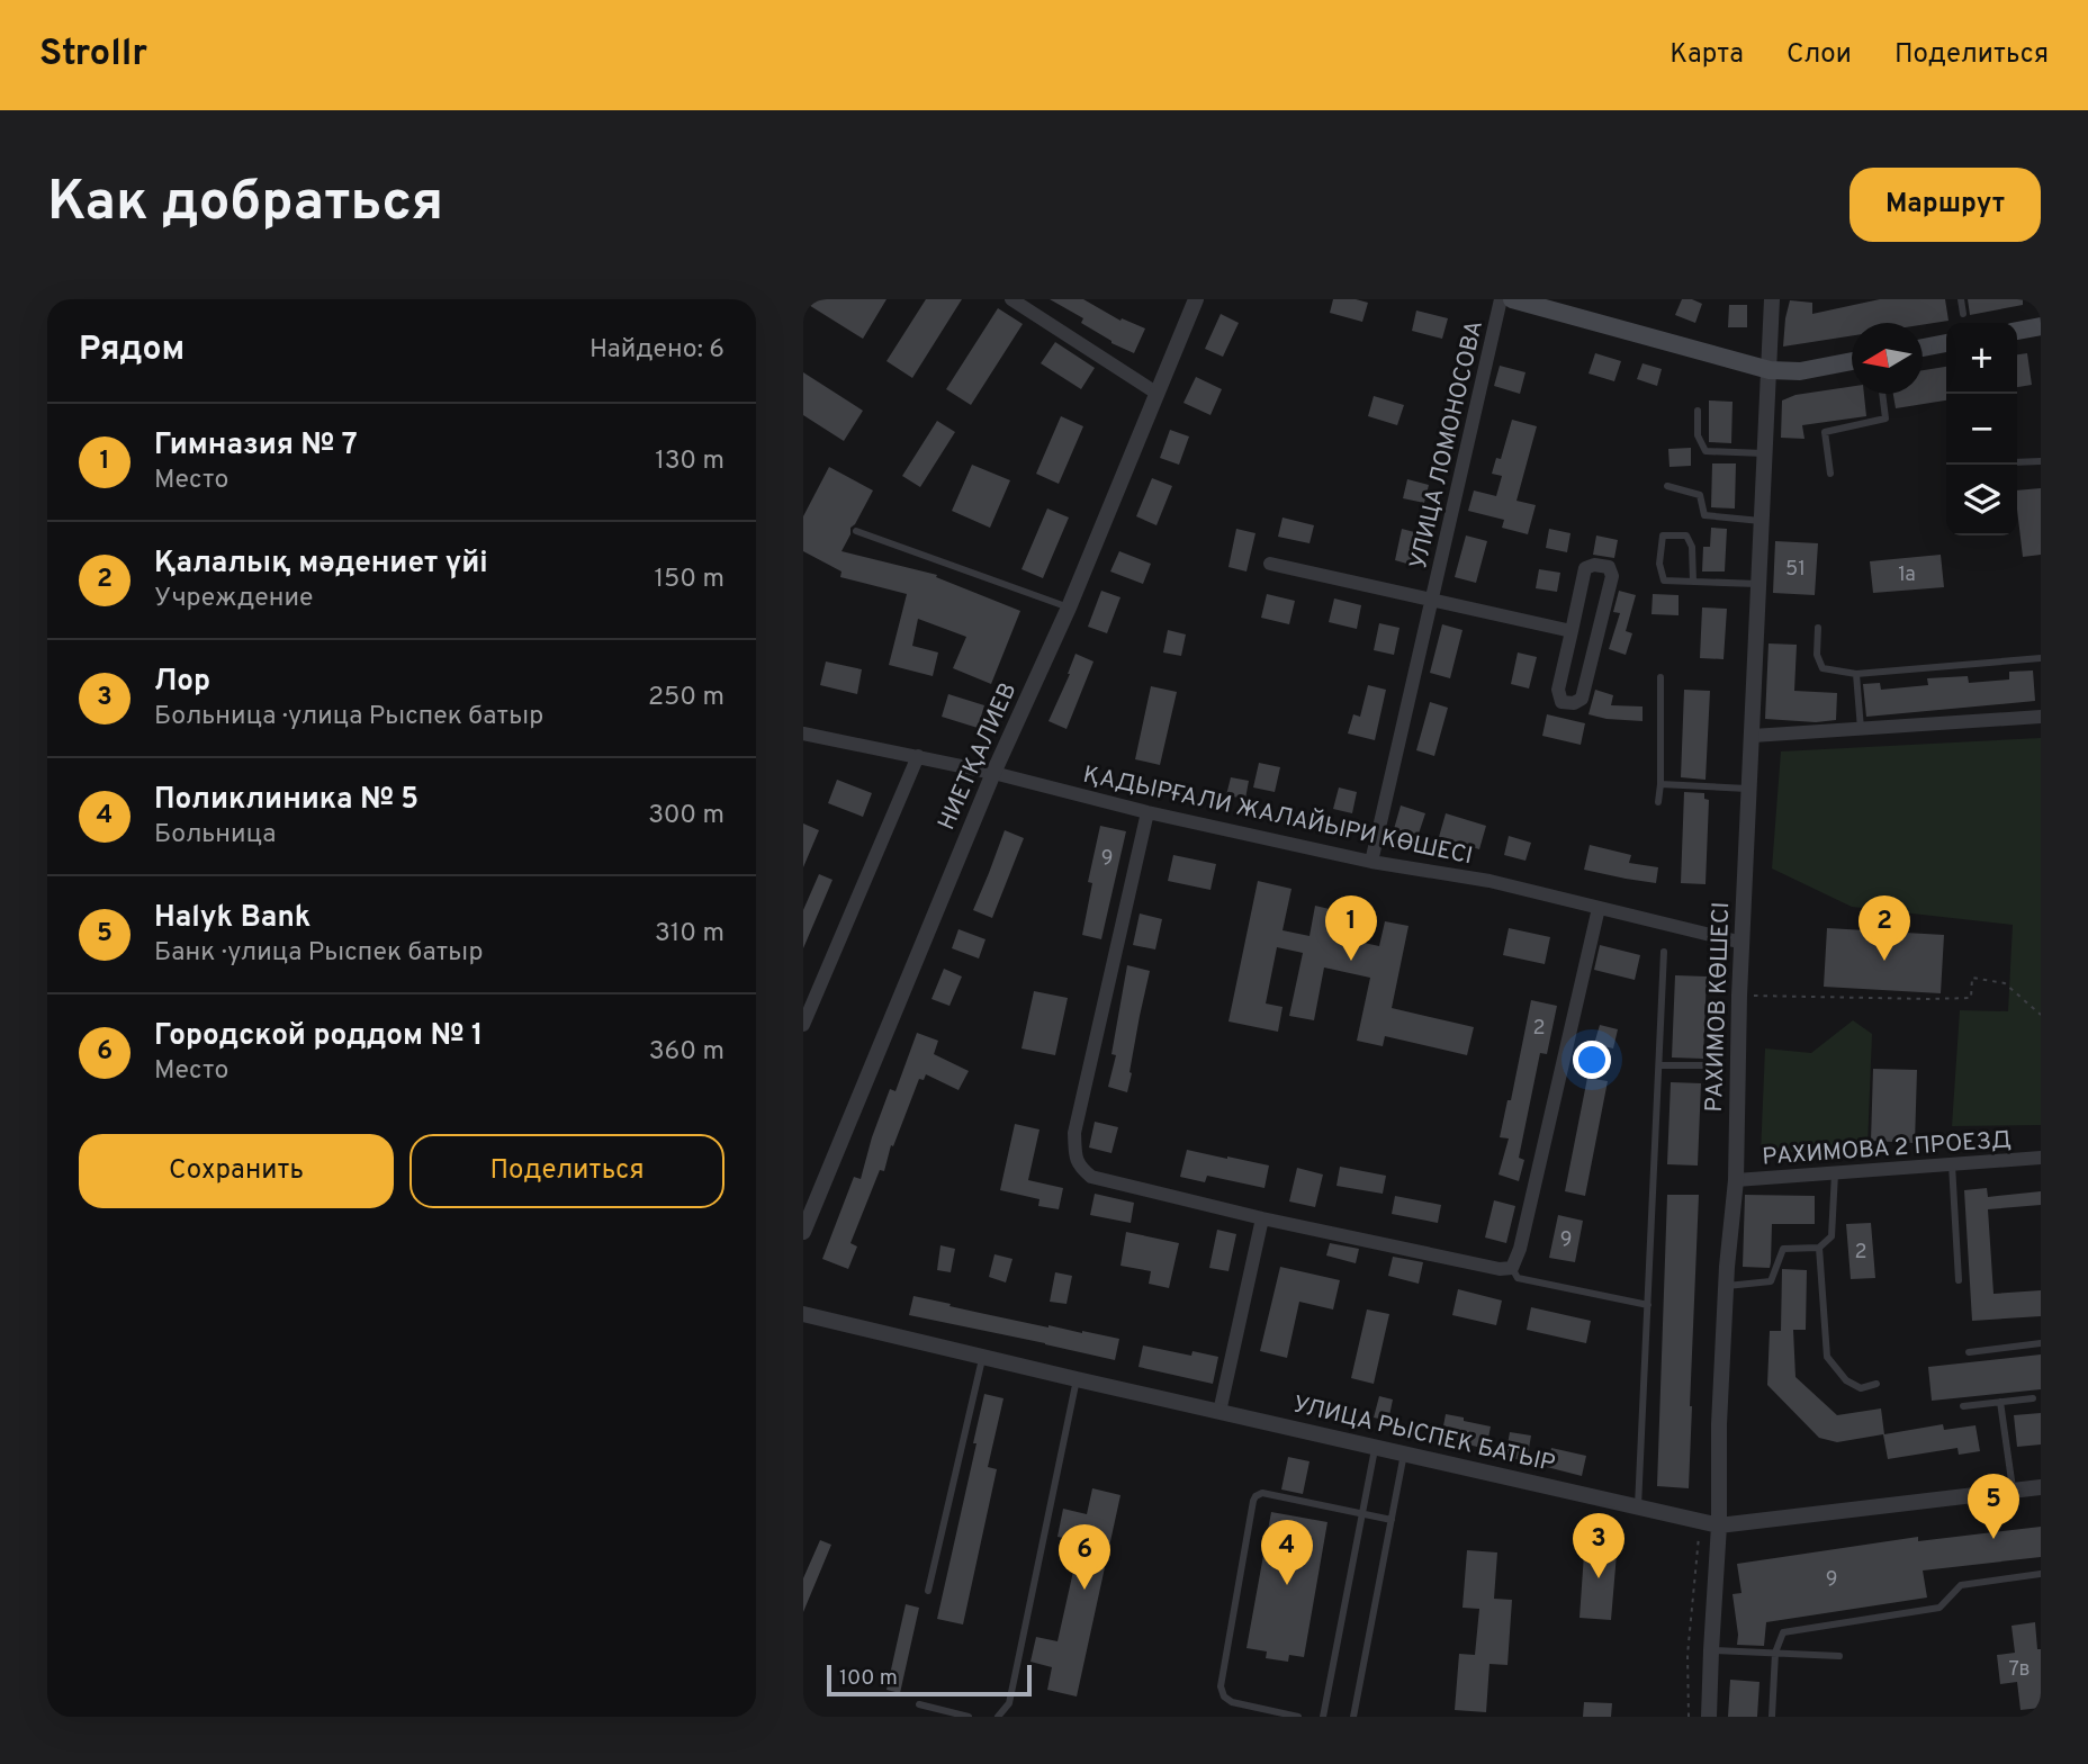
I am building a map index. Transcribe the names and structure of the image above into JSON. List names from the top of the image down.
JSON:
{
  "streets": {
    "street": [
      "УЛИЦА ЛОМОНОСОВА",
      "НИЕТҚАЛИЕВ",
      "ҚАДЫРҒАЛИ ЖАЛАЙЫРИ КӨШЕСІ",
      "РАХИМОВ КӨШЕСІ",
      "РАХИМОВА 2 ПРОЕЗД",
      "УЛИЦА РЫСПЕК БАТЫР"
    ]
  },
  "crossings": [
    ["УЛИЦА ЛОМОНОСОВА", "ҚАДЫРҒАЛИ ЖАЛАЙЫРИ КӨШЕСІ"],
    ["НИЕТҚАЛИЕВ", "ҚАДЫРҒАЛИ ЖАЛАЙЫРИ КӨШЕСІ"],
    ["ҚАДЫРҒАЛИ ЖАЛАЙЫРИ КӨШЕСІ", "РАХИМОВ КӨШЕСІ"],
    ["РАХИМОВ КӨШЕСІ", "РАХИМОВА 2 ПРОЕЗД"],
    ["РАХИМОВ КӨШЕСІ", "УЛИЦА РЫСПЕК БАТЫР"]
  ],
  "house_numbers": [
    "51",
    "1а",
    "9",
    "2",
    "9",
    "2",
    "9",
    "7в"
  ],
  "scale_bar": "100 m",
  "north": "left",
  "page": {
    "header": "Strollr",
    "nav": ["Карта", "Слои", "Поделиться"],
    "buttons": [
      "Маршрут",
      ["Сохранить", "Поделиться"]
    ],
    "title": "Как добраться",
    "heading": ["Рядом", "Найдено: 6"],
    "map_buttons": ["+", "−"],
    "list": [
      {
        "mark": "1",
        "name": "Гимназия № 7",
        "note": "Место",
        "value": "130 m"
      },
      {
        "mark": "2",
        "name": "Қалалық мәдениет үйі",
        "note": "Учреждение",
        "value": "150 m"
      },
      {
        "mark": "3",
        "name": "Лор",
        "note": "Больница · улица Рыспек батыр",
        "value": "250 m"
      },
      {
        "mark": "4",
        "name": "Поликлиника № 5",
        "note": "Больница",
        "value": "300 m"
      },
      {
        "mark": "5",
        "name": "Halyk Bank",
        "note": "Банк · улица Рыспек батыр",
        "value": "310 m"
      },
      {
        "mark": "6",
        "name": "Городской роддом № 1",
        "note": "Место",
        "value": "360 m"
      }
    ],
    "pins": [
      "1",
      "2",
      "5",
      "3",
      "4",
      "6"
    ],
    "scale": "100 m"
  }
}
